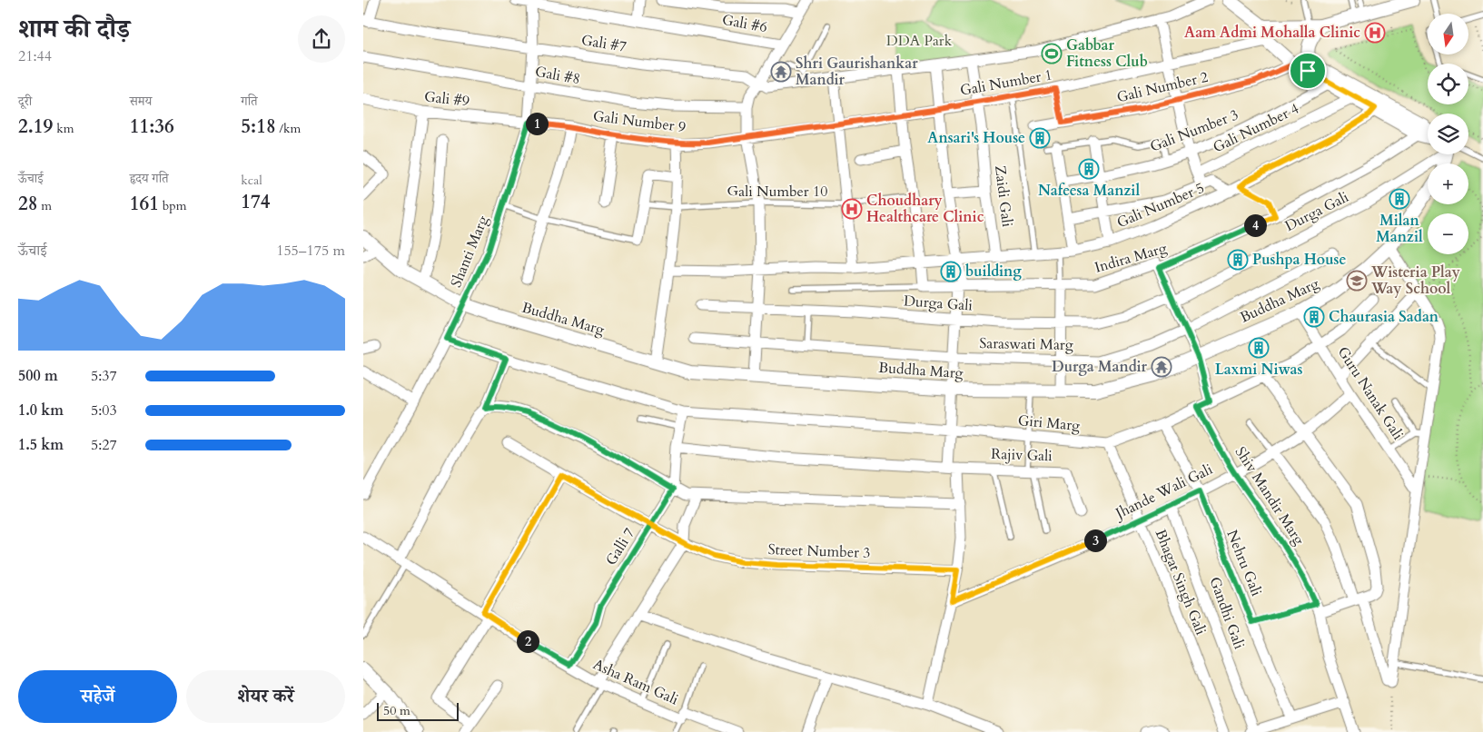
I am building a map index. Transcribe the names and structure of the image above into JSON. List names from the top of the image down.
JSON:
{
  "streets": {
    "street": [
      "Gali #6",
      "Gali #7",
      "Gali #8",
      "Gali Number 1",
      "Gali Number 2",
      "Gali #9",
      "Gali Number 9",
      "Gali Number 4",
      "Gali Number 3",
      "Zaidi Gali",
      "Gali Number 5",
      "Durga Gali",
      "Shanti Marg",
      "Indira Marg",
      "Buddha Marg",
      "Saraswati Marg",
      "Guru Nanak Gali",
      "Giri Marg",
      "Rajiv Gali",
      "Jhande Wali Gali",
      "Shiv Mandir Marg",
      "Galli 7",
      "Street Number 3",
      "Nehru Gali",
      "Bhagat Singh Gali",
      "Gandhi Gali",
      "Asha Ram Gali"
    ],
    "lane": ["Gali Number 10"]
  },
  "crossings": [
    ["Gali #6", "Shanti Marg"],
    ["Gali #7", "Shanti Marg"],
    ["Gali #8", "Shanti Marg"],
    ["Gali Number 1", "Gali Number 9"],
    ["Gali Number 1", "Zaidi Gali"],
    ["Gali #9", "Gali Number 9"],
    ["Gali #9", "Shanti Marg"],
    ["Gali Number 9", "Shanti Marg"],
    ["Zaidi Gali", "Gali Number 5"],
    ["Shanti Marg", "Buddha Marg"],
    ["Shanti Marg", "Giri Marg"],
    ["Buddha Marg", "Guru Nanak Gali"],
    ["Guru Nanak Gali", "Giri Marg"],
    ["Guru Nanak Gali", "Jhande Wali Gali"],
    ["Giri Marg", "Shiv Mandir Marg"],
    ["Giri Marg", "Galli 7"],
    ["Giri Marg", "Nehru Gali"],
    ["Giri Marg", "Bhagat Singh Gali"],
    ["Rajiv Gali", "Galli 7"],
    ["Jhande Wali Gali", "Shiv Mandir Marg"],
    ["Jhande Wali Gali", "Nehru Gali"],
    ["Jhande Wali Gali", "Bhagat Singh Gali"],
    ["Jhande Wali Gali", "Gandhi Gali"],
    ["Galli 7", "Street Number 3"],
    ["Galli 7", "Asha Ram Gali"]
  ],
  "parks": ["DDA Park"],
  "places": {
    "hospital": ["Aam Admi Mohalla Clinic", "Choudhary Healthcare Clinic"],
    "sports": ["Gabbar Fitness Club"],
    "temple": ["Shri Gaurishankar Mandir", "Durga Mandir"],
    "building": [
      "Ansari's House",
      "Nafeesa Manzil",
      "Milan Manzil",
      "Pushpa House",
      "building",
      "Chaurasia Sadan",
      "Laxmi Niwas"
    ],
    "school or university": ["Wisteria Play Way School"]
  },
  "scale_bar": "50 m",
  "north": "bottom",
  "page": {
    "heading": ["शाम की दौड़", "21:44"],
    "map_buttons": ["+", "−"],
    "stats": [
      ["दूरी", "2.19 km"],
      ["समय", "11:36"],
      ["गति", "5:18 /km"],
      ["ऊँचाई", "28 m"],
      ["हृदय गति", "161 bpm"],
      ["kcal", "174"]
    ],
    "pins": [
      "1",
      "4",
      "3",
      "2"
    ],
    "chart": ["ऊँचाई", "155–175 m"],
    "list": [
      {
        "name": "500 m",
        "note": "5:37"
      },
      {
        "name": "1.0 km",
        "note": "5:03"
      },
      {
        "name": "1.5 km",
        "note": "5:27"
      }
    ],
    "buttons": ["सहेजें", "शेयर करें"],
    "scale": "50 m"
  }
}
